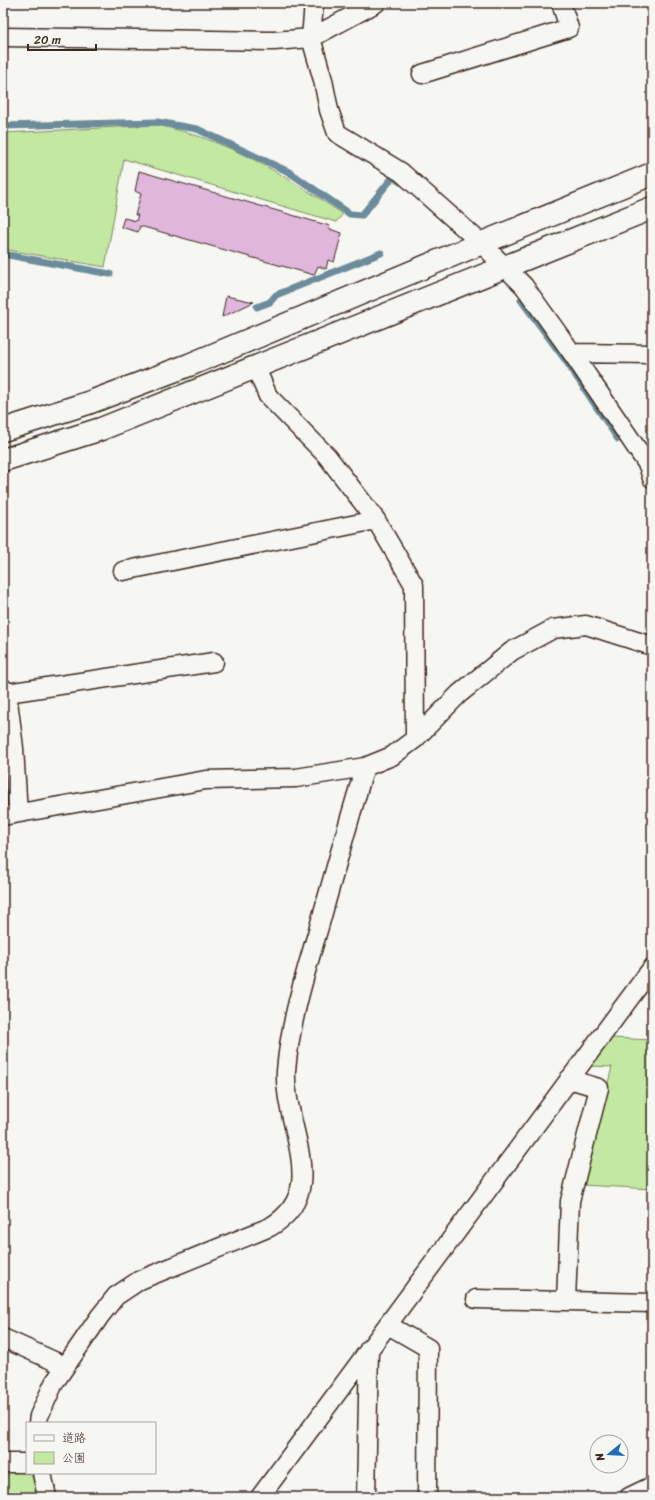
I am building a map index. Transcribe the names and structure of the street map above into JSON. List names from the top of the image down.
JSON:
{
  "legend": ["道路", "公園"],
  "scale_bar": "20 m",
  "north": "left"
}
